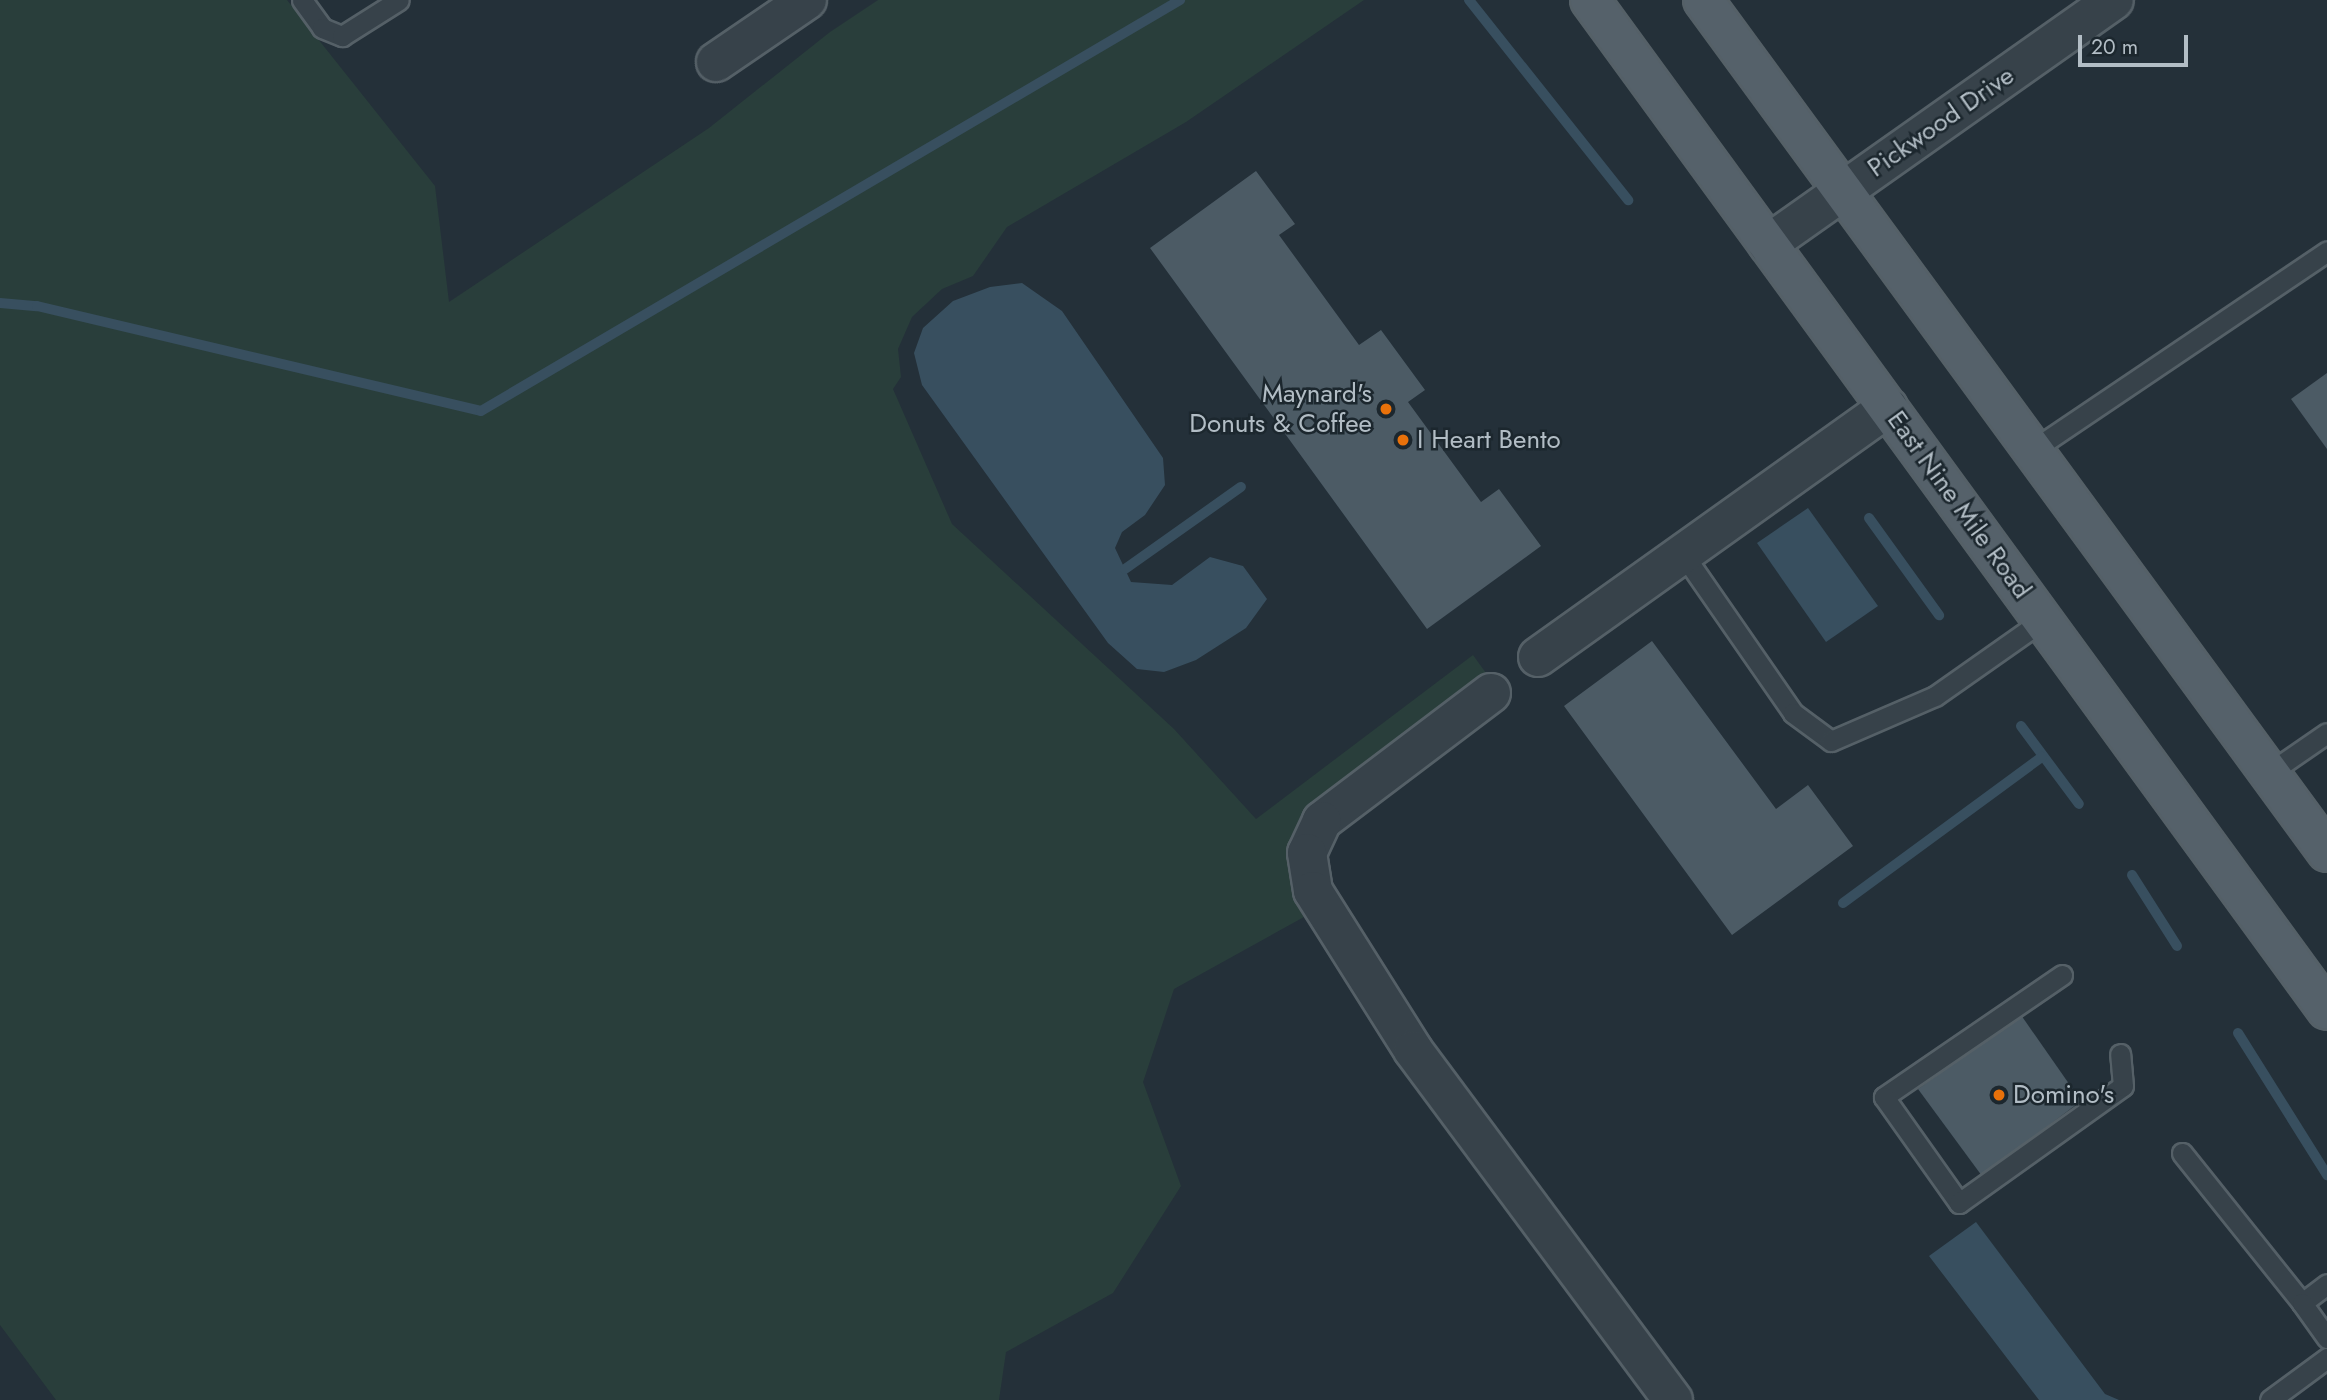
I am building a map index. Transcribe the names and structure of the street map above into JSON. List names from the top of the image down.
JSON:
{
  "streets": {
    "main road": ["East Nine Mile Road"],
    "street": ["Pickwood Drive"]
  },
  "crossings": [
    ["Pickwood Drive", "East Nine Mile Road"]
  ],
  "places": ["Maynard's Donuts & Coffee", "I Heart Bento", "Domino's"],
  "scale_bar": "20 m"
}
